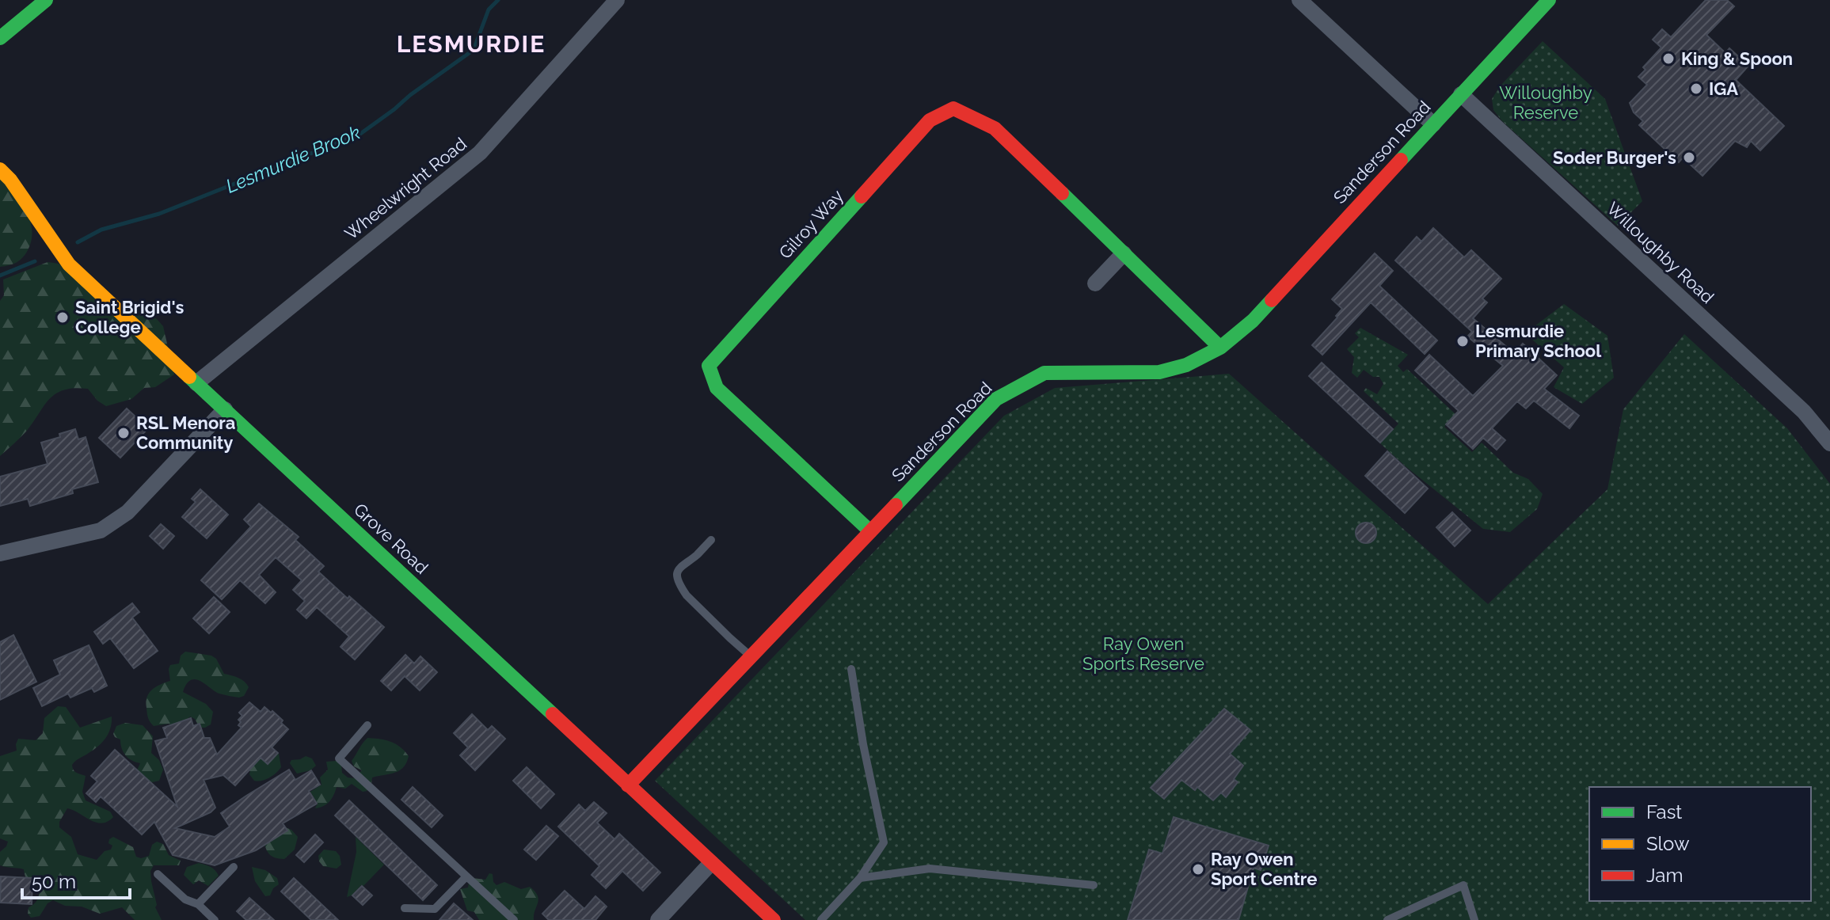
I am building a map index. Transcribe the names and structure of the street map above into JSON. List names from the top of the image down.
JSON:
{
  "streets": {
    "street": [
      "Sanderson Road",
      "Wheelwright Road",
      "Gilroy Way",
      "Willoughby Road",
      "Grove Road"
    ]
  },
  "crossings": [
    ["Sanderson Road", "Gilroy Way"],
    ["Sanderson Road", "Willoughby Road"],
    ["Sanderson Road", "Grove Road"],
    ["Wheelwright Road", "Grove Road"]
  ],
  "districts": ["LESMURDIE"],
  "water": ["Lesmurdie Brook"],
  "parks": ["Willoughby Reserve", "Ray Owen Sports Reserve"],
  "places": [
    "King & Spoon",
    "IGA",
    "Soder Burger's",
    "Saint Brigid's College",
    "Lesmurdie Primary School",
    "RSL Menora Community",
    "Ray Owen Sport Centre"
  ],
  "legend": ["Fast", "Slow", "Jam"],
  "scale_bar": "50 m"
}
